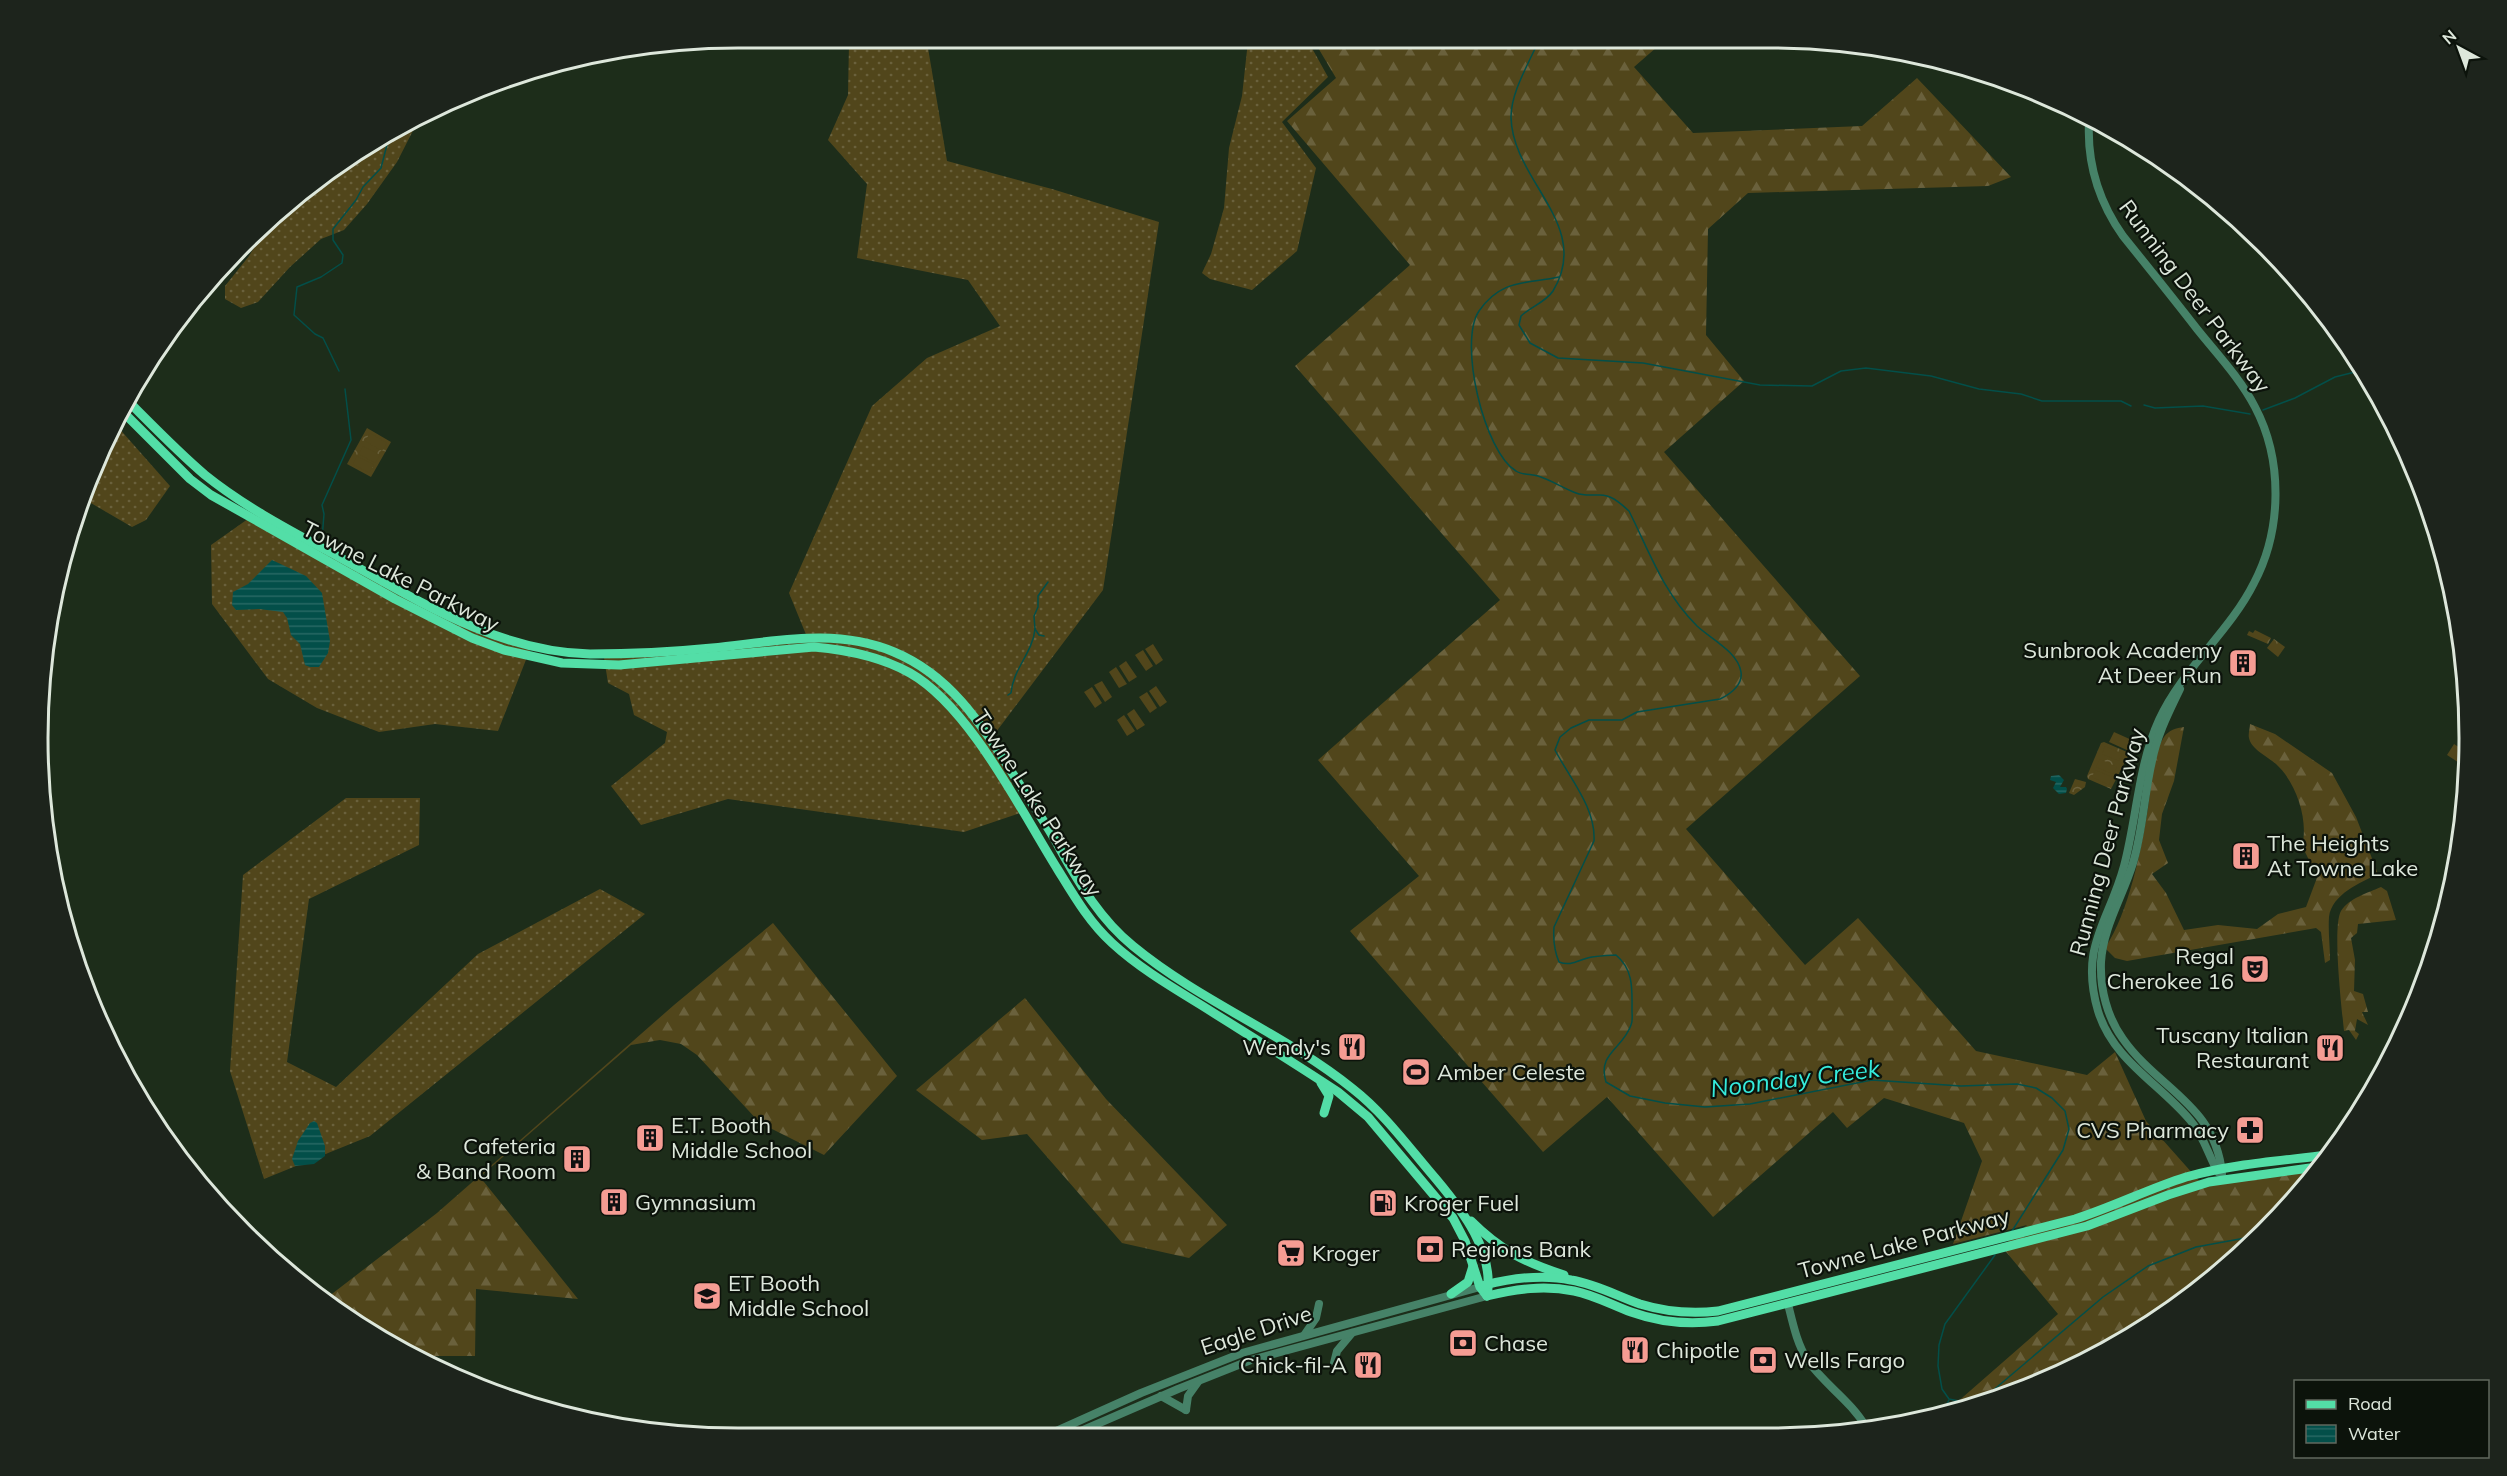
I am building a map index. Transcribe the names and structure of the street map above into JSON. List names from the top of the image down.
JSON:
{
  "streets": {
    "main road": ["Towne Lake Parkway"],
    "street": ["Running Deer Parkway", "Eagle Drive"]
  },
  "crossings": [
    ["Running Deer Parkway", "Towne Lake Parkway"],
    ["Towne Lake Parkway", "Eagle Drive"]
  ],
  "water": ["Noonday Creek"],
  "places": {
    "building": [
      "Sunbrook Academy At Deer Run",
      "The Heights At Towne Lake",
      "E.T. Booth Middle School",
      "Cafeteria & Band Room",
      "Gymnasium"
    ],
    "theatre": ["Regal Cherokee 16"],
    "restaurant": [
      "Wendy's",
      "Tuscany Italian Restaurant",
      "Chipotle",
      "Chick-fil-A"
    ],
    "sports": ["Amber Celeste"],
    "pharmacy": ["CVS Pharmacy"],
    "fuel station": ["Kroger Fuel"],
    "bank": ["Regions Bank", "Chase", "Wells Fargo"],
    "supermarket": ["Kroger"],
    "school or university": ["ET Booth Middle School"]
  },
  "legend": ["Road", "Water"],
  "north": "top left"
}
